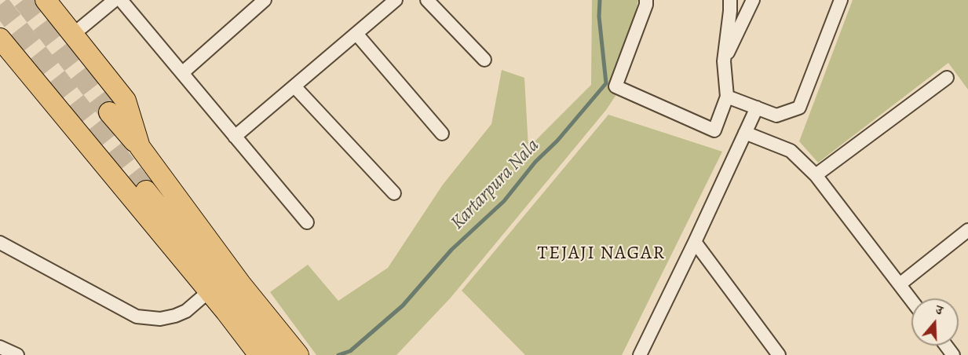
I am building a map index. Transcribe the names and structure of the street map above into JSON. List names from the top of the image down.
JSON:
{
  "districts": ["TEJAJI NAGAR"],
  "water": ["Kartarpura Nala"],
  "north": "top"
}
